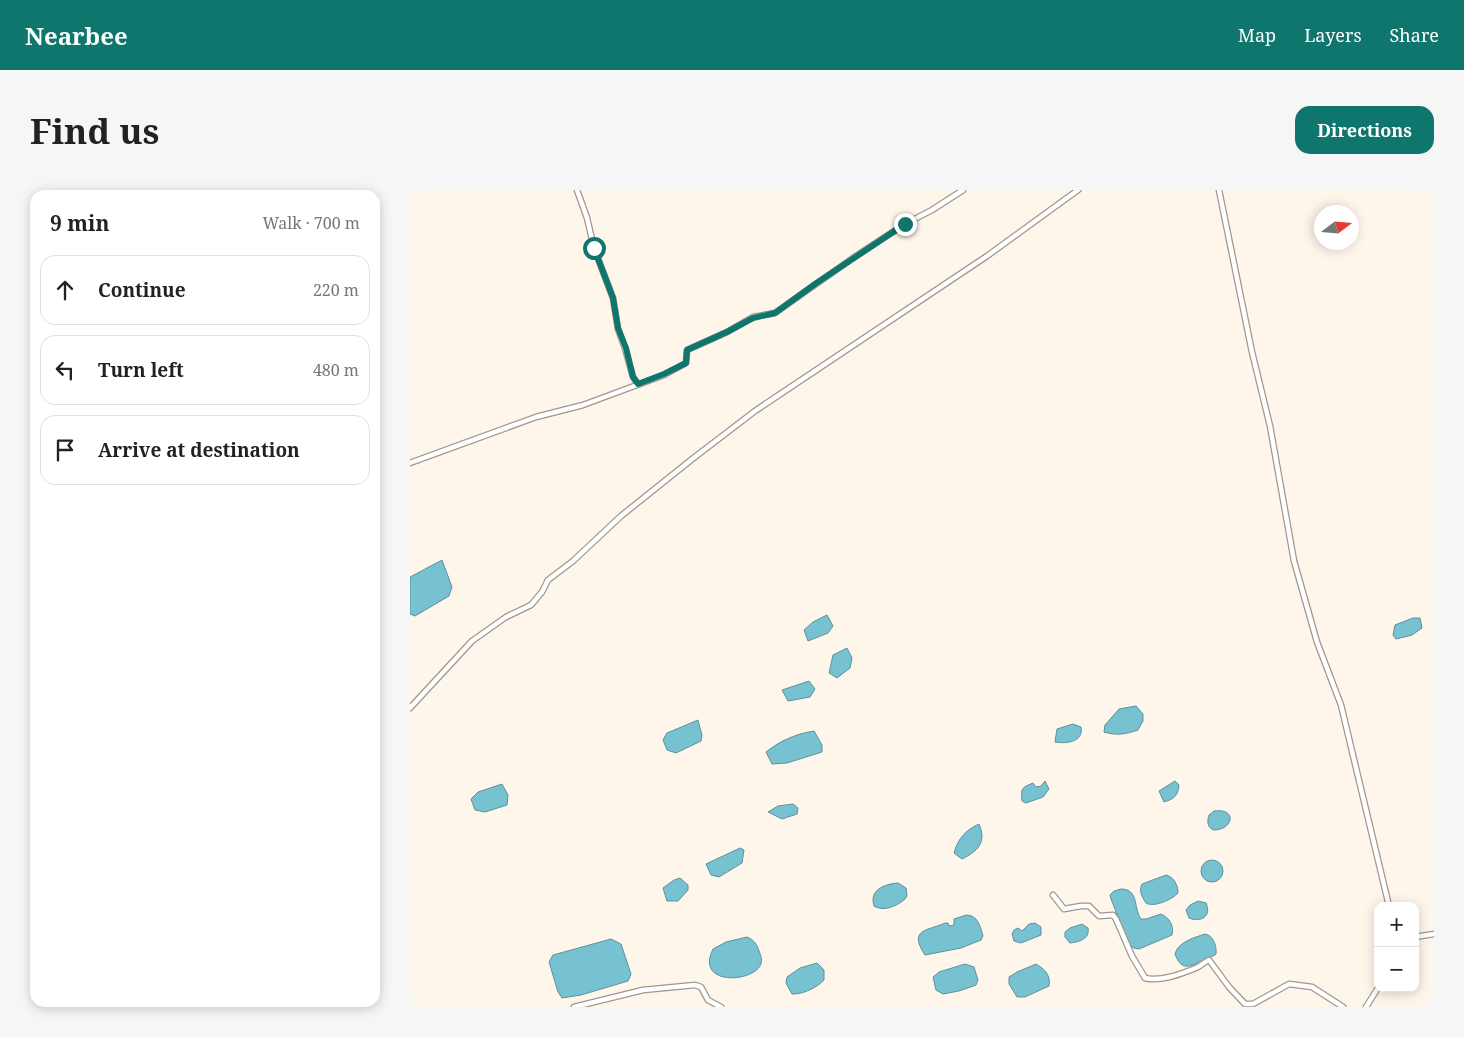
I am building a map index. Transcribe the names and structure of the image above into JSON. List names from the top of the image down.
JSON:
{
  "north": "right",
  "page": {
    "header": "Nearbee",
    "nav": ["Map", "Layers", "Share"],
    "buttons": "Directions",
    "title": "Find us",
    "heading": ["9 min", "Walk · 700 m"],
    "list": [
      ["Continue", "220 m"],
      ["Turn left", "480 m"],
      "Arrive at destination"
    ],
    "map_buttons": ["+", "−"]
  }
}
